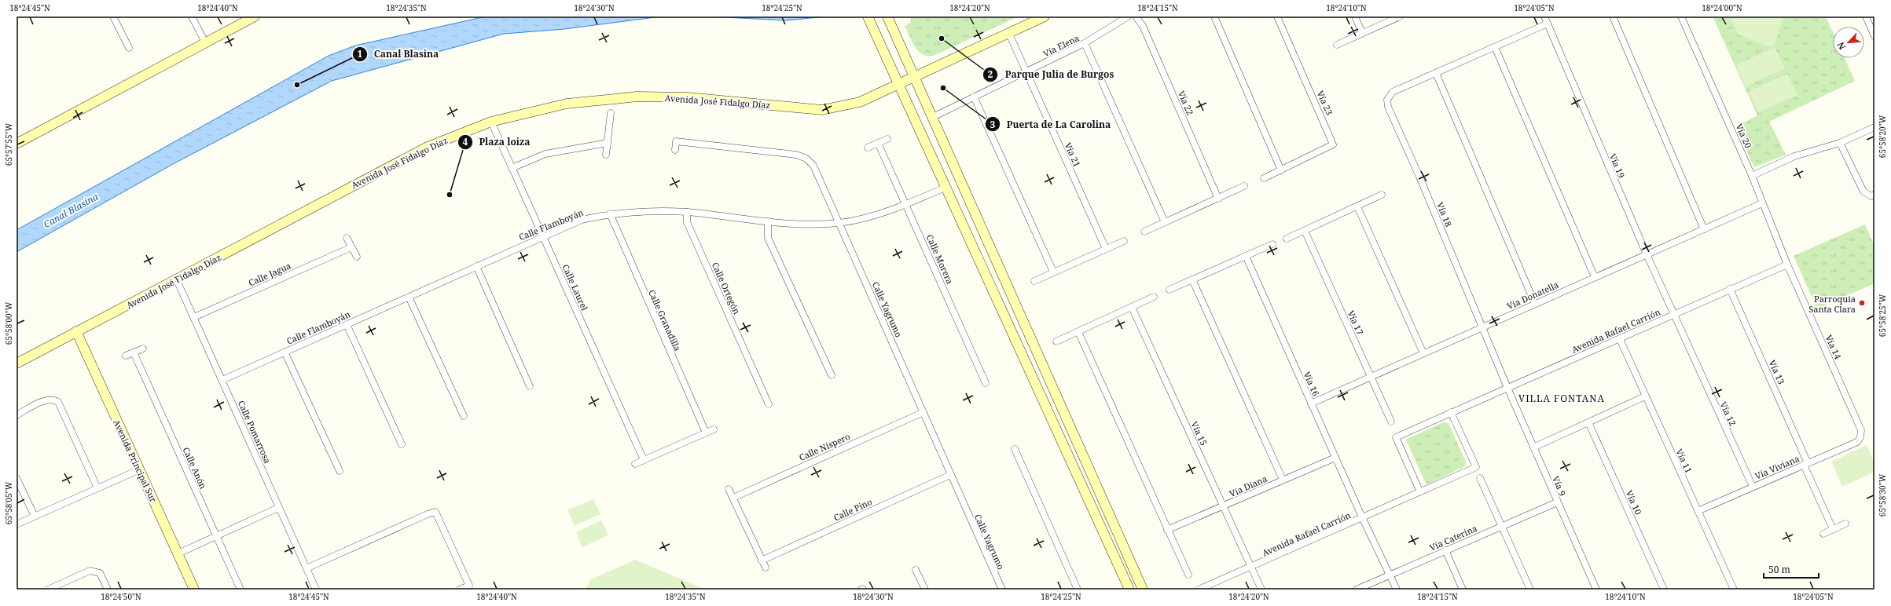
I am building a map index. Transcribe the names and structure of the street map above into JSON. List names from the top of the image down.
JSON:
{
  "streets": {
    "street": [
      "Vía Elena",
      "Avenida José Fidalgo Díaz",
      "Vía 22",
      "Vía 23",
      "Vía 20",
      "Vía 21",
      "Vía 19",
      "Vía 18",
      "Calle Flamboyán",
      "Calle Morera",
      "Calle Jagua",
      "Calle Laurel",
      "Calle Ortegón",
      "Vía Donatella",
      "Calle Yagrumo",
      "Calle Granadilla",
      "Vía 17",
      "Avenida Rafael Carrión",
      "Vía 14",
      "Vía 13",
      "Vía 16",
      "Vía 12",
      "Calle Pomarrosa",
      "Vía 15",
      "Calle Níspero",
      "Avenida Principal Sur",
      "Vía 11",
      "Vía Viviana",
      "Calle Anón",
      "Vía Diana",
      "Vía 9",
      "Vía 10",
      "Calle Pino",
      "Vía Caterina"
    ]
  },
  "crossings": [
    ["Vía Elena", "Vía 21"],
    ["Avenida José Fidalgo Díaz", "Vía 21"],
    ["Avenida José Fidalgo Díaz", "Calle Laurel"],
    ["Avenida José Fidalgo Díaz", "Calle Pomarrosa"],
    ["Avenida José Fidalgo Díaz", "Avenida Principal Sur"],
    ["Vía 20", "Vía Donatella"],
    ["Vía 20", "Avenida Rafael Carrión"],
    ["Vía 20", "Vía 14"],
    ["Vía 19", "Vía Donatella"],
    ["Vía 19", "Avenida Rafael Carrión"],
    ["Vía 19", "Vía 12"],
    ["Vía 18", "Vía Donatella"],
    ["Vía 18", "Avenida Rafael Carrión"],
    ["Vía 18", "Vía 9"],
    ["Calle Flamboyán", "Calle Morera"],
    ["Calle Flamboyán", "Calle Laurel"],
    ["Calle Flamboyán", "Calle Ortegón"],
    ["Calle Flamboyán", "Calle Yagrumo"],
    ["Calle Flamboyán", "Calle Granadilla"],
    ["Calle Flamboyán", "Calle Pomarrosa"],
    ["Calle Jagua", "Calle Pomarrosa"],
    ["Vía Donatella", "Vía 17"],
    ["Vía Donatella", "Vía 16"],
    ["Calle Yagrumo", "Calle Níspero"],
    ["Calle Yagrumo", "Calle Pino"],
    ["Avenida Rafael Carrión", "Vía 14"],
    ["Avenida Rafael Carrión", "Vía 13"],
    ["Avenida Rafael Carrión", "Vía 16"],
    ["Avenida Rafael Carrión", "Vía 12"],
    ["Avenida Rafael Carrión", "Vía 15"],
    ["Avenida Rafael Carrión", "Vía 11"],
    ["Avenida Rafael Carrión", "Vía 9"],
    ["Vía 14", "Vía Viviana"],
    ["Vía 13", "Vía Viviana"],
    ["Vía 16", "Vía Diana"],
    ["Vía 16", "Vía Caterina"],
    ["Vía 12", "Vía Viviana"],
    ["Vía 15", "Vía Diana"],
    ["Vía 11", "Vía Viviana"],
    ["Vía 9", "Vía Caterina"]
  ],
  "districts": ["VILLA FONTANA"],
  "water": ["Canal Blasina"],
  "places": [
    "Parque Julia de Burgos",
    "Canal Blasina",
    "Puerta de La Carolina",
    "Plaza loiza",
    "Parroquia Santa Clara"
  ],
  "scale_bar": "50 m",
  "north": "bottom left",
  "coordinates": [
    "18°24'45\"N",
    "18°24'40\"N",
    "18°24'35\"N",
    "18°24'30\"N",
    "18°24'25\"N",
    "18°24'20\"N",
    "18°24'15\"N",
    "18°24'10\"N",
    "18°24'05\"N",
    "18°24'00\"N",
    "65°58'20\"W",
    "65°57'55\"W",
    "65°58'25\"W",
    "65°58'00\"W",
    "65°58'30\"W",
    "65°58'05\"W",
    "18°24'50\"N"
  ]
}
